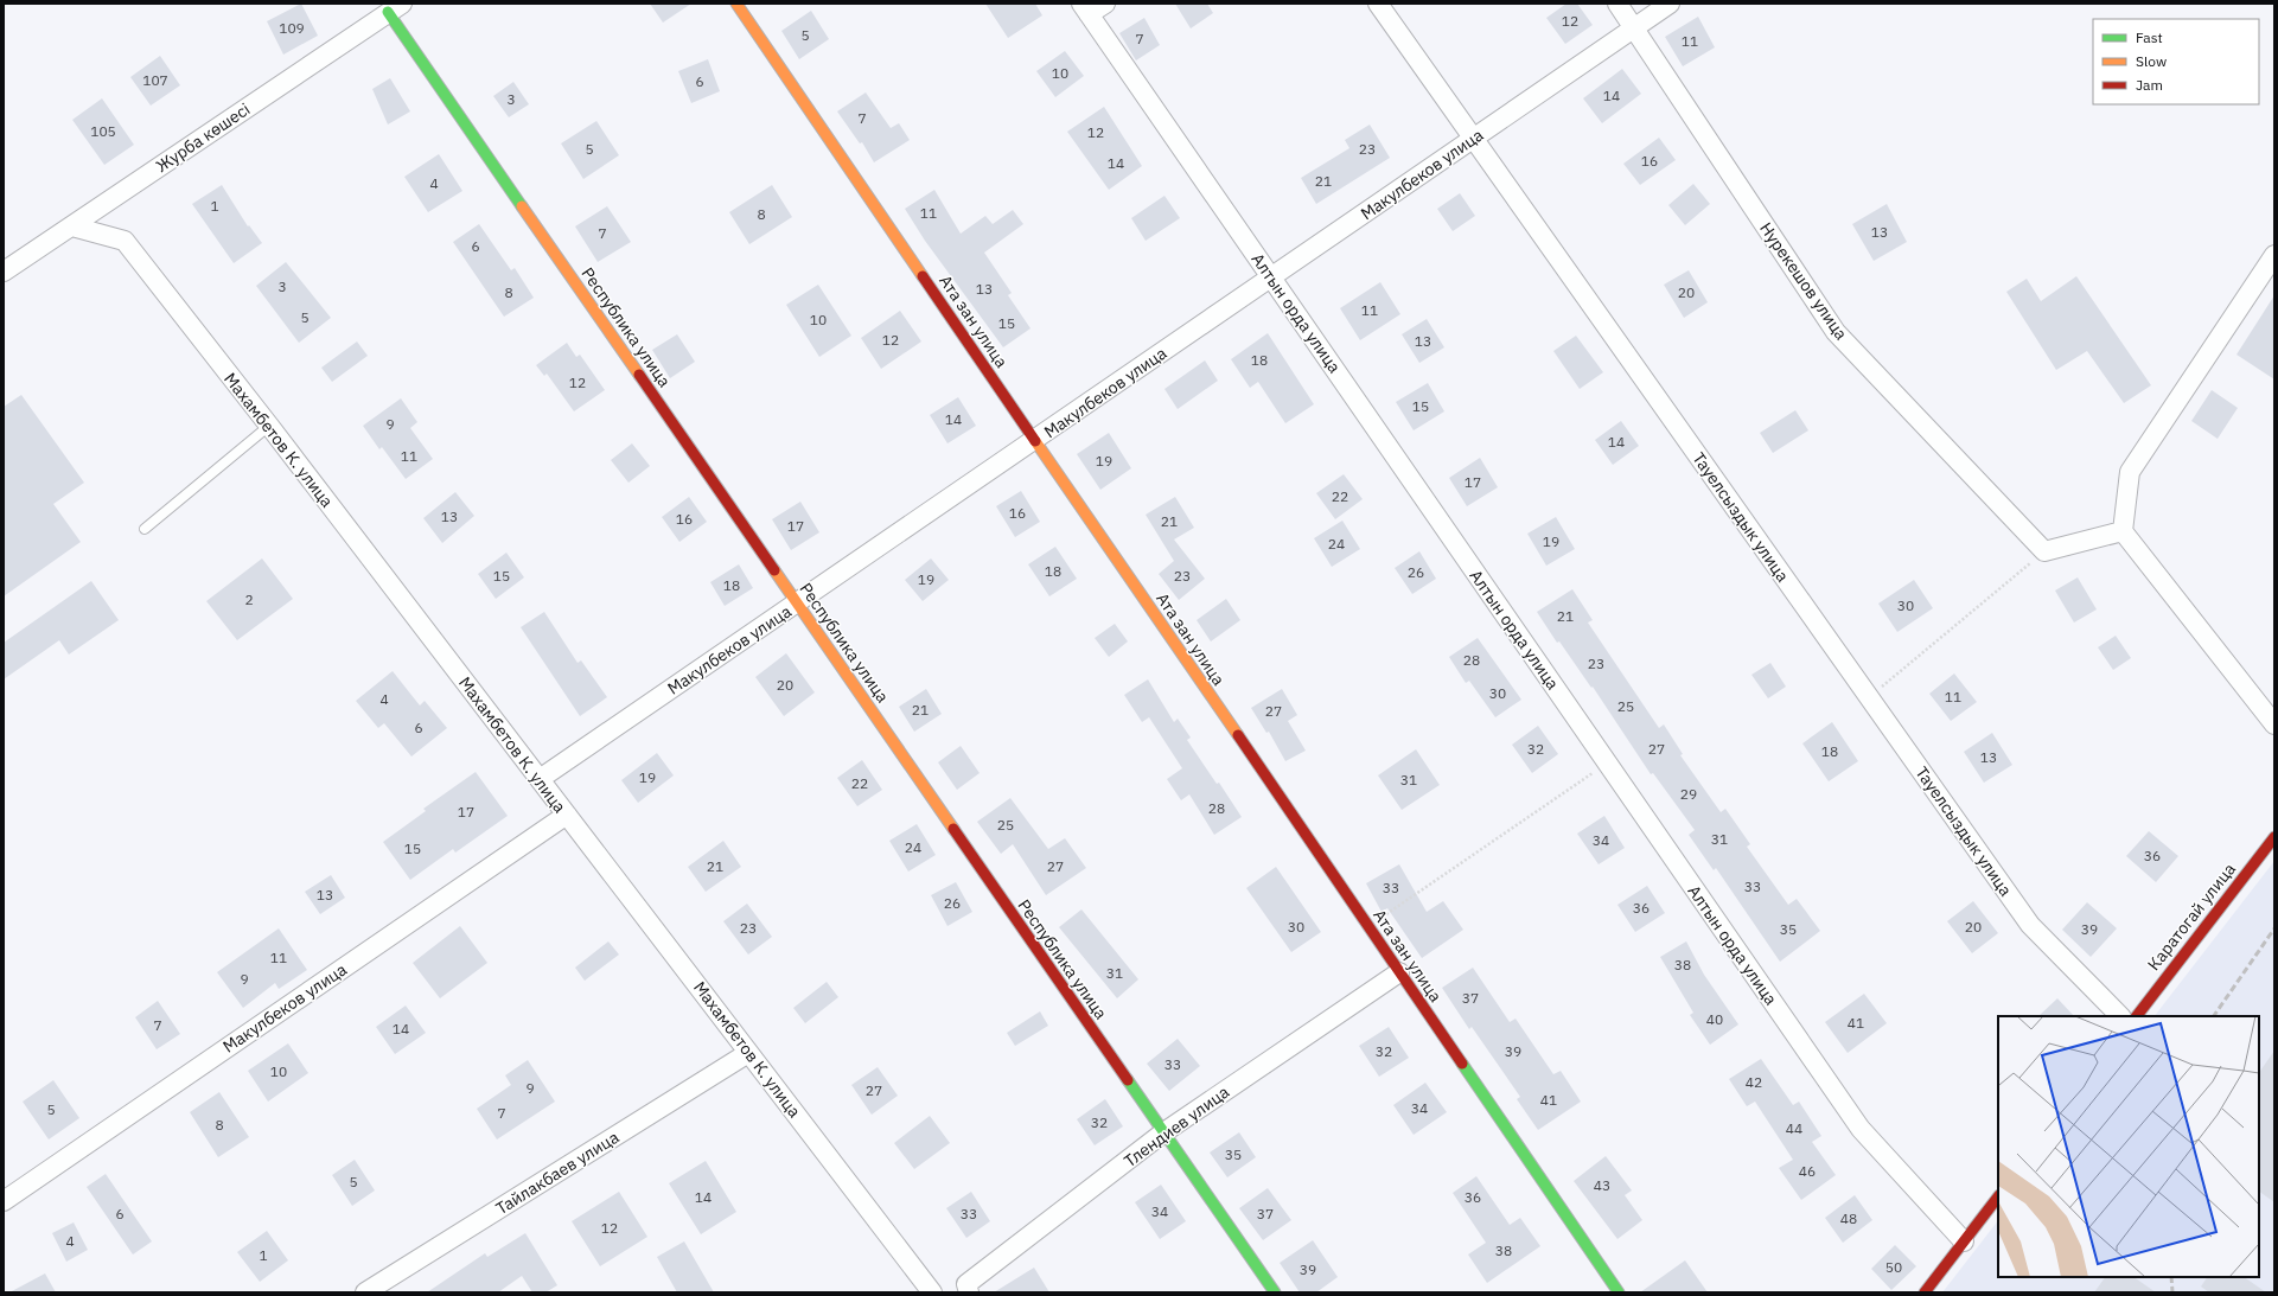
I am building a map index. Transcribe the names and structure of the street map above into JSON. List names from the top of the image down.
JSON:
{
  "streets": {
    "street": [
      "Журба көшесі",
      "Макулбеков улица",
      "Нурекешов улица",
      "Алтын орда улица",
      "Ата зан улица",
      "Республика улица",
      "Махамбетов К. улица",
      "Тауелсыздык улица",
      "Каратогай улица",
      "Тлендиев улица",
      "Тайлакбаев улица"
    ]
  },
  "crossings": [
    ["Журба көшесі", "Республика улица"],
    ["Журба көшесі", "Махамбетов К. улица"],
    ["Макулбеков улица", "Нурекешов улица"],
    ["Макулбеков улица", "Алтын орда улица"],
    ["Макулбеков улица", "Ата зан улица"],
    ["Макулбеков улица", "Республика улица"],
    ["Макулбеков улица", "Махамбетов К. улица"],
    ["Макулбеков улица", "Тауелсыздык улица"],
    ["Ата зан улица", "Тлендиев улица"],
    ["Республика улица", "Тлендиев улица"],
    ["Махамбетов К. улица", "Тайлакбаев улица"]
  ],
  "house_numbers": [
    "12",
    "109",
    "5",
    "7",
    "11",
    "10",
    "107",
    "6",
    "14",
    "3",
    "7",
    "105",
    "12",
    "5",
    "23",
    "16",
    "14",
    "21",
    "4",
    "1",
    "11",
    "8",
    "13",
    "7",
    "6",
    "3",
    "13",
    "8",
    "20",
    "11",
    "5",
    "10",
    "15",
    "12",
    "13",
    "18",
    "12",
    "15",
    "14",
    "9",
    "14",
    "11",
    "19",
    "17",
    "22",
    "16",
    "13",
    "16",
    "21",
    "17",
    "19",
    "24",
    "18",
    "26",
    "15",
    "23",
    "19",
    "18",
    "2",
    "30",
    "21",
    "28",
    "23",
    "20",
    "30",
    "11",
    "4",
    "25",
    "21",
    "27",
    "6",
    "32",
    "27",
    "18",
    "13",
    "19",
    "31",
    "22",
    "29",
    "28",
    "17",
    "25",
    "31",
    "34",
    "24",
    "15",
    "36",
    "21",
    "27",
    "33",
    "33",
    "13",
    "26",
    "36",
    "30",
    "20",
    "23",
    "35",
    "39",
    "11",
    "38",
    "31",
    "9",
    "37",
    "40",
    "41",
    "7",
    "14",
    "32",
    "39",
    "33",
    "10",
    "42",
    "9",
    "27",
    "41",
    "34",
    "5",
    "7",
    "32",
    "8",
    "44",
    "35",
    "46",
    "5",
    "43",
    "14",
    "36",
    "34",
    "6",
    "33",
    "37",
    "48",
    "12",
    "4",
    "38",
    "1",
    "50",
    "39"
  ],
  "legend": ["Fast", "Slow", "Jam"]
}
